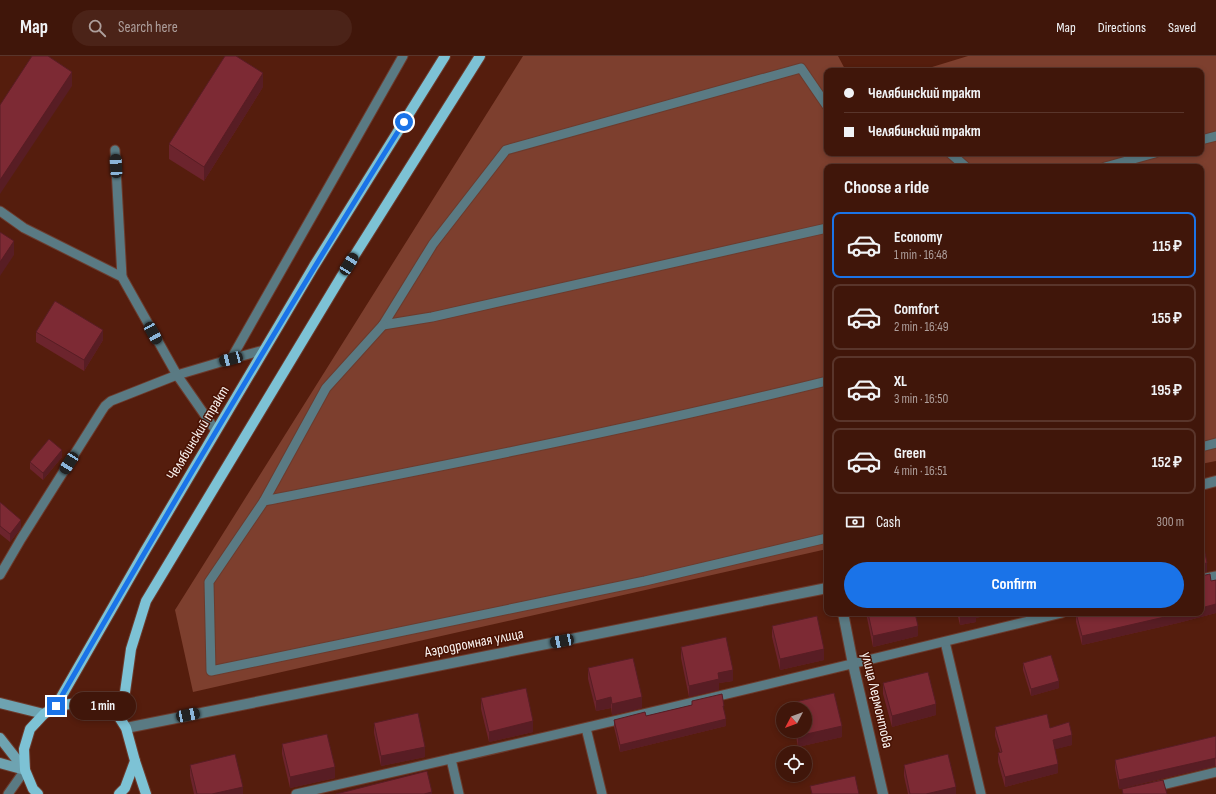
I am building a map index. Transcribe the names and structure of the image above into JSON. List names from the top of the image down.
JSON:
{
  "streets": {
    "main road": ["Челябинский тракт"],
    "street": ["Аэродромная улица", "улица Лермонтова"]
  },
  "north": "bottom left",
  "page": {
    "header": "Map",
    "search": "Search here",
    "nav": ["Map", "Directions", "Saved"],
    "banner": ["Челябинский тракт", "Челябинский тракт"],
    "heading": "Choose a ride",
    "list": [
      {
        "name": "Economy",
        "note": "1 min · 16:48",
        "value": "115 ₽"
      },
      {
        "name": "Comfort",
        "note": "2 min · 16:49",
        "value": "155 ₽"
      },
      {
        "name": "XL",
        "note": "3 min · 16:50",
        "value": "195 ₽"
      },
      {
        "name": "Green",
        "note": "4 min · 16:51",
        "value": "152 ₽"
      }
    ],
    "pay": ["Cash", "300 m"],
    "buttons": "Confirm",
    "bubble": "1 min"
  }
}
